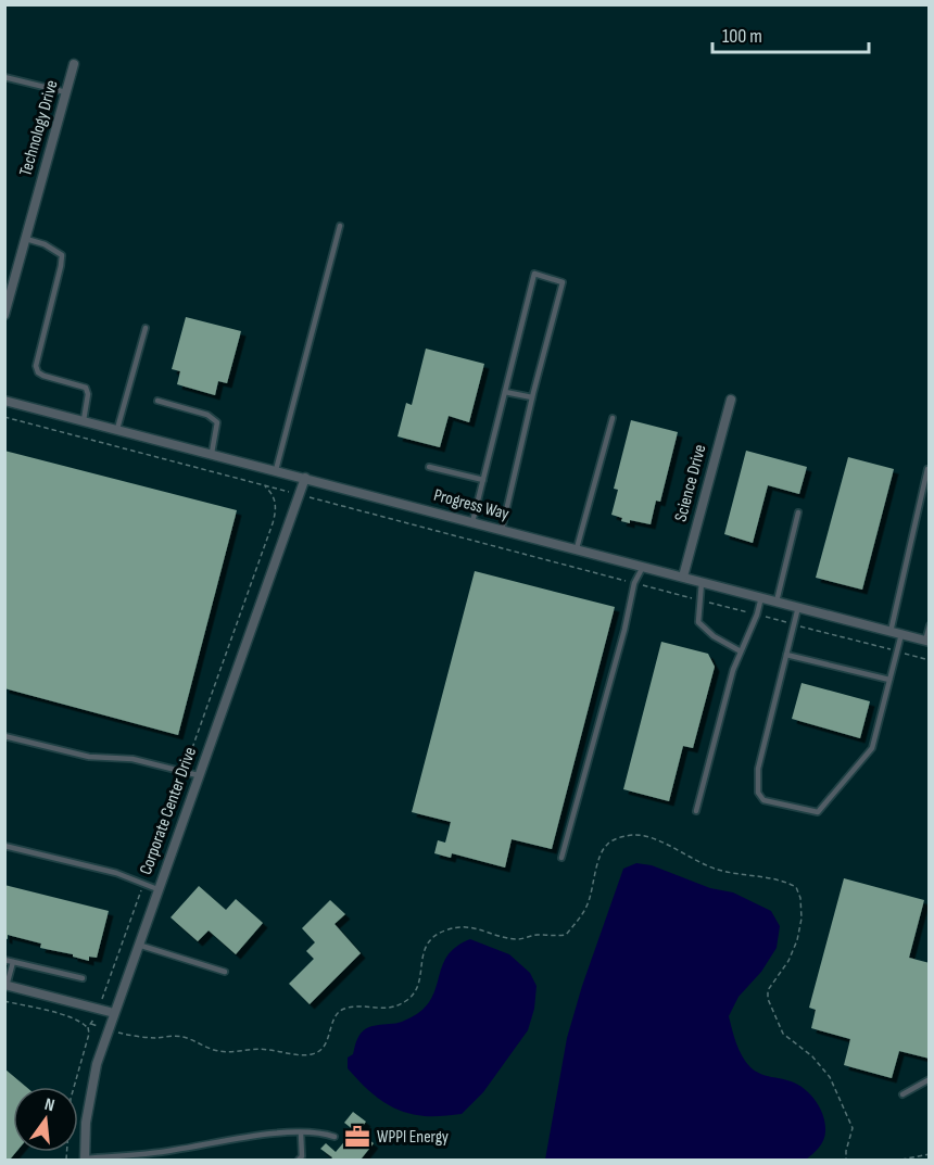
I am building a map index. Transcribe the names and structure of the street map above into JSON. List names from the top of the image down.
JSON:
{
  "streets": {
    "street": [
      "Technology Drive",
      "Science Drive",
      "Progress Way",
      "Corporate Center Drive"
    ]
  },
  "crossings": [
    ["Science Drive", "Progress Way"],
    ["Progress Way", "Corporate Center Drive"]
  ],
  "places": {
    "office": ["WPPI Energy"]
  },
  "scale_bar": "100 m",
  "north": "top"
}
